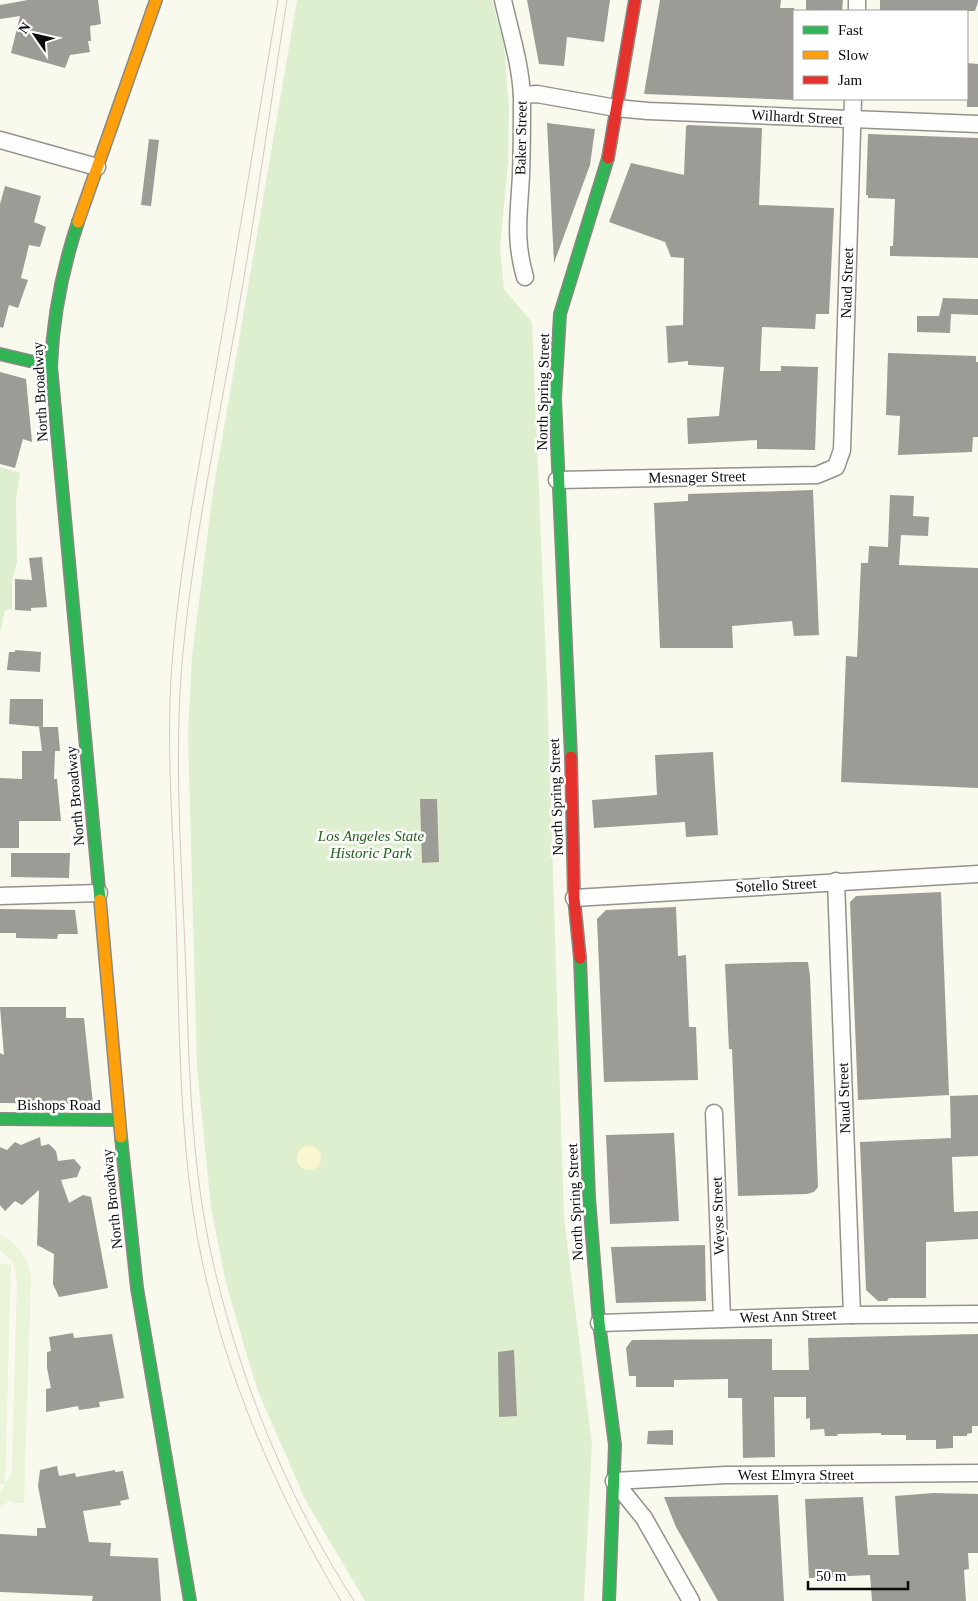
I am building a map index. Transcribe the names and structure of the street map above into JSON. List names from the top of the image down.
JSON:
{
  "streets": {
    "main road": ["North Broadway", "North Spring Street", "Bishops Road"],
    "street": [
      "Wilhardt Street",
      "Baker Street",
      "Naud Street",
      "Mesnager Street",
      "Sotello Street",
      "Weyse Street",
      "West Ann Street",
      "West Elmyra Street"
    ]
  },
  "crossings": [
    ["Wilhardt Street", "Baker Street"],
    ["Wilhardt Street", "Naud Street"],
    ["Wilhardt Street", "North Spring Street"],
    ["Naud Street", "Mesnager Street"],
    ["Naud Street", "Sotello Street"],
    ["Naud Street", "West Ann Street"],
    ["North Broadway", "Bishops Road"],
    ["North Spring Street", "Mesnager Street"],
    ["North Spring Street", "Sotello Street"],
    ["North Spring Street", "West Ann Street"],
    ["North Spring Street", "West Elmyra Street"],
    ["Weyse Street", "West Ann Street"]
  ],
  "parks": ["Los Angeles State Historic Park"],
  "legend": ["Fast", "Slow", "Jam"],
  "scale_bar": "50 m",
  "north": "top left"
}
